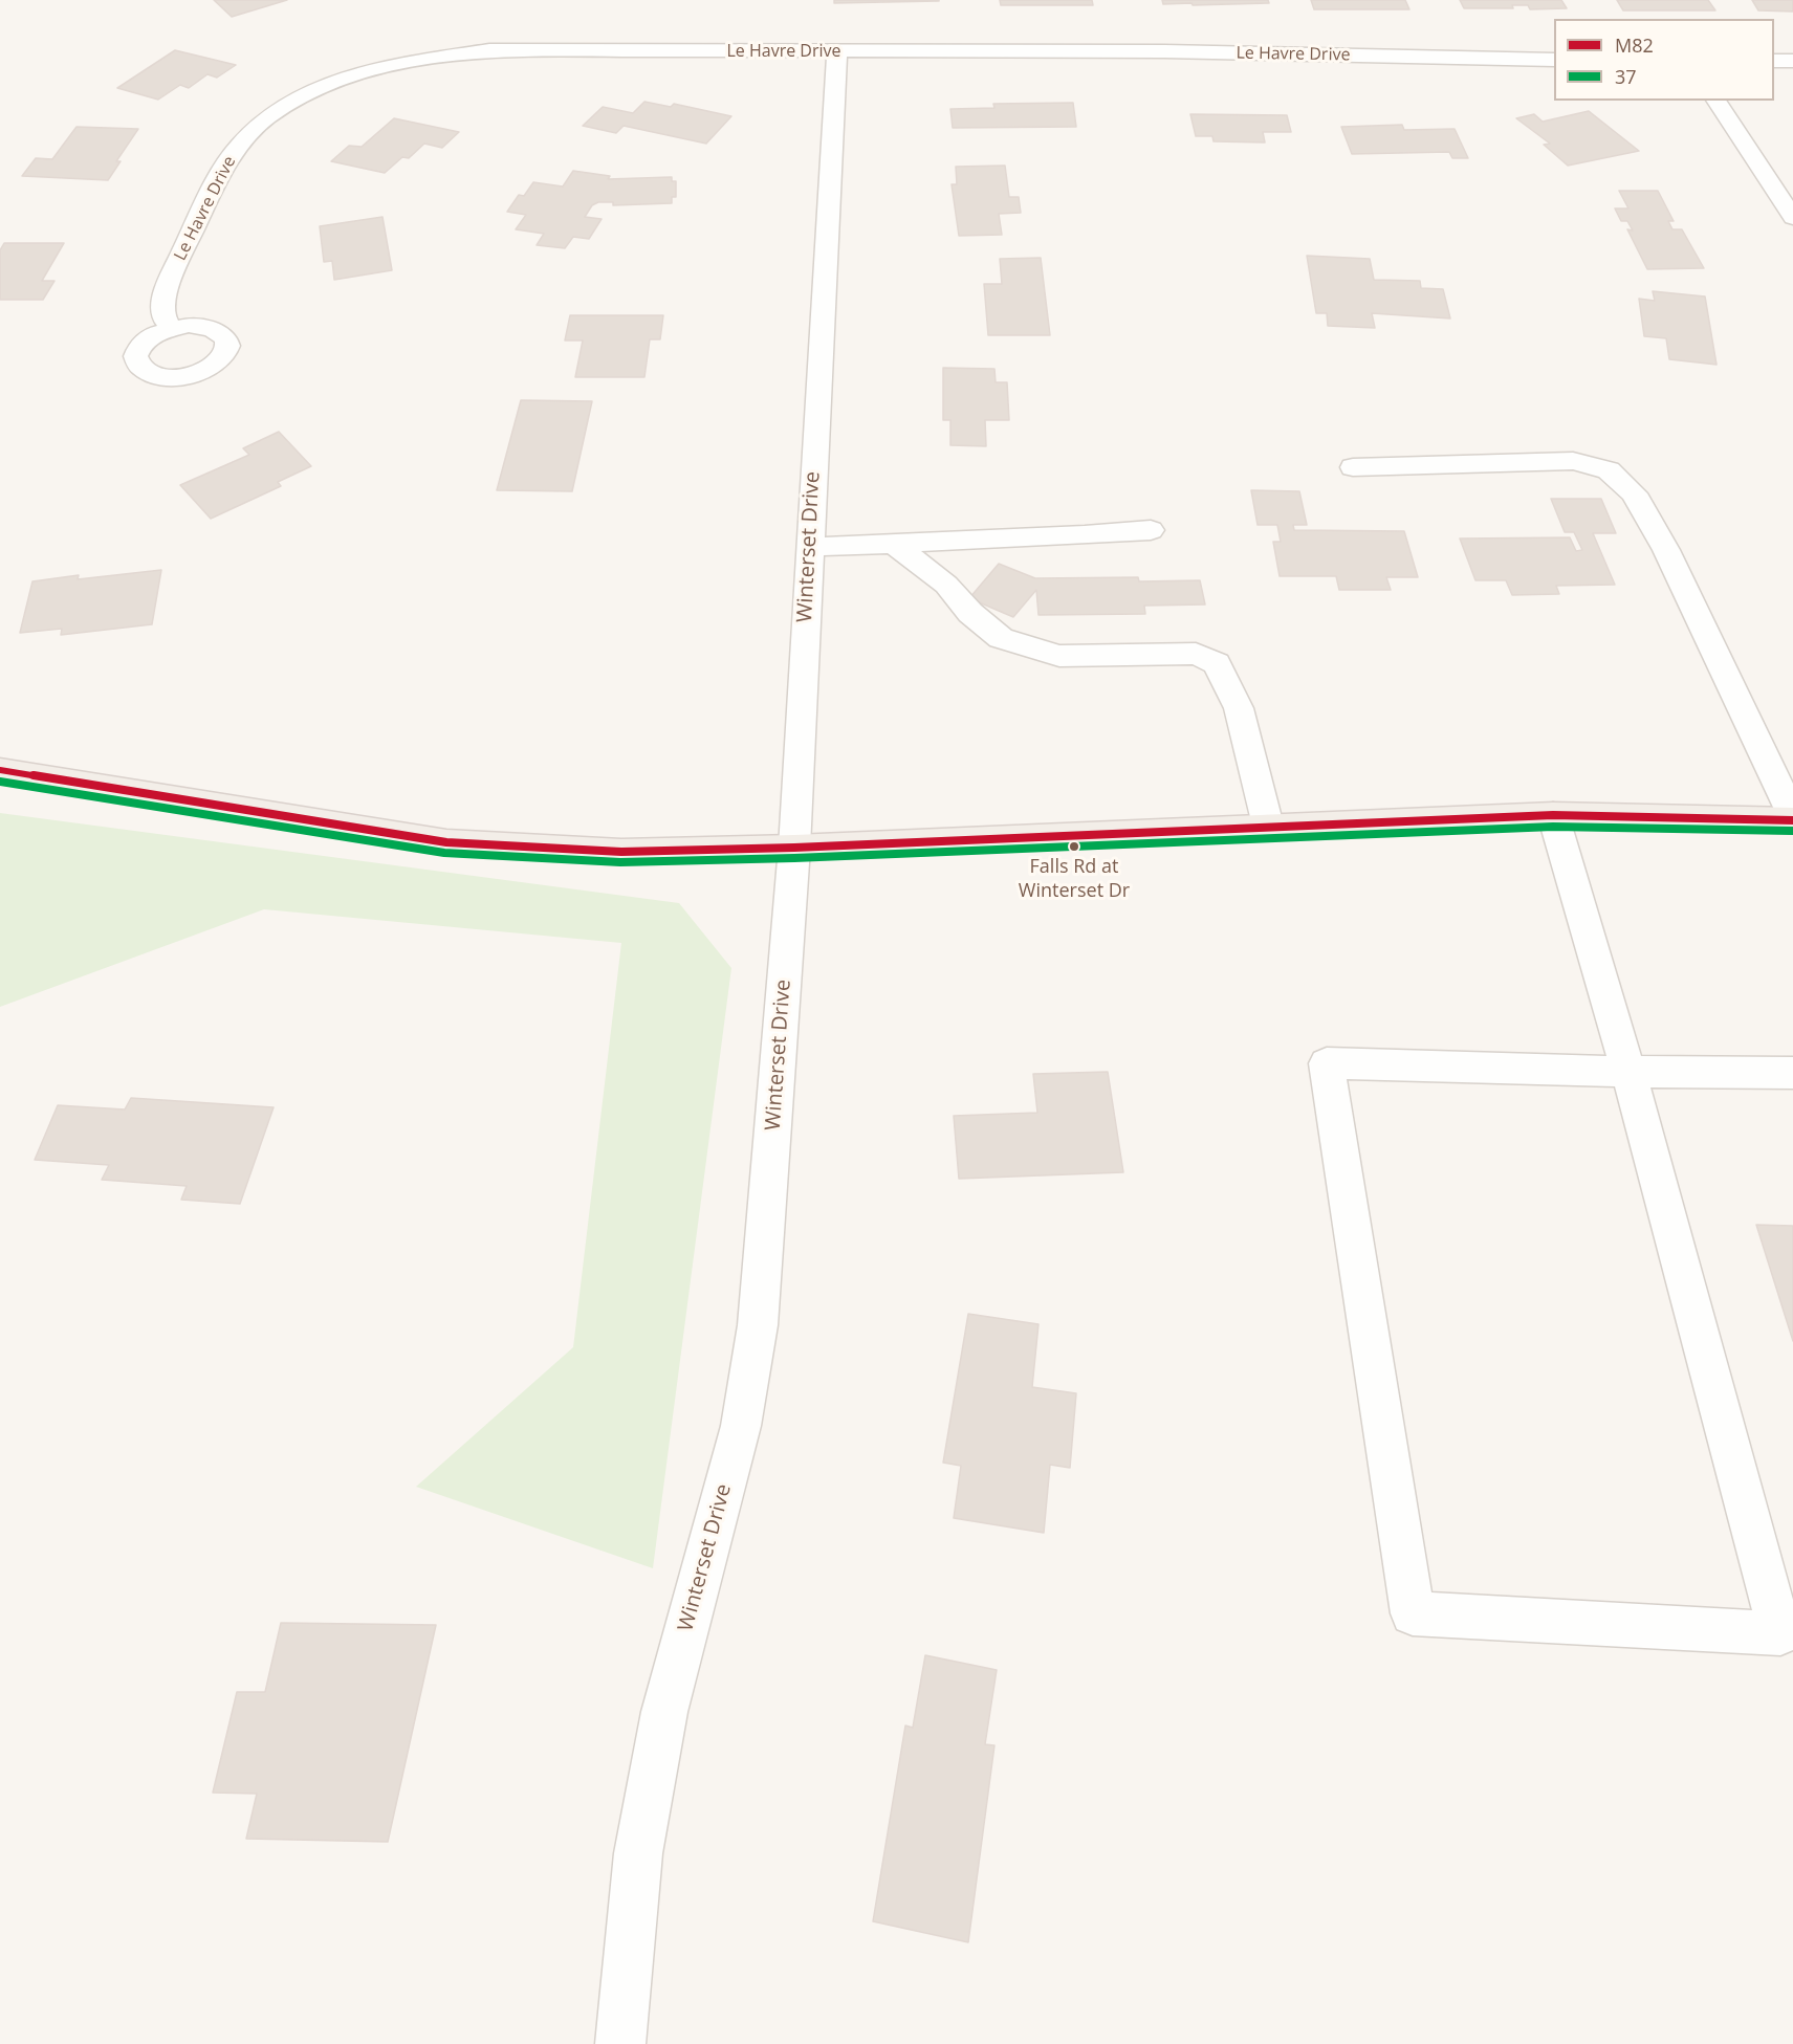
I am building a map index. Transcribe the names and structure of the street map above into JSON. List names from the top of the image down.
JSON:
{
  "streets": {
    "street": ["Le Havre Drive", "Winterset Drive"]
  },
  "crossings": [
    ["Le Havre Drive", "Winterset Drive"]
  ],
  "places": ["Falls Rd at Winterset Dr"],
  "lines": ["transit line M82", "transit line 37"],
  "legend": ["M82", "37"]
}
